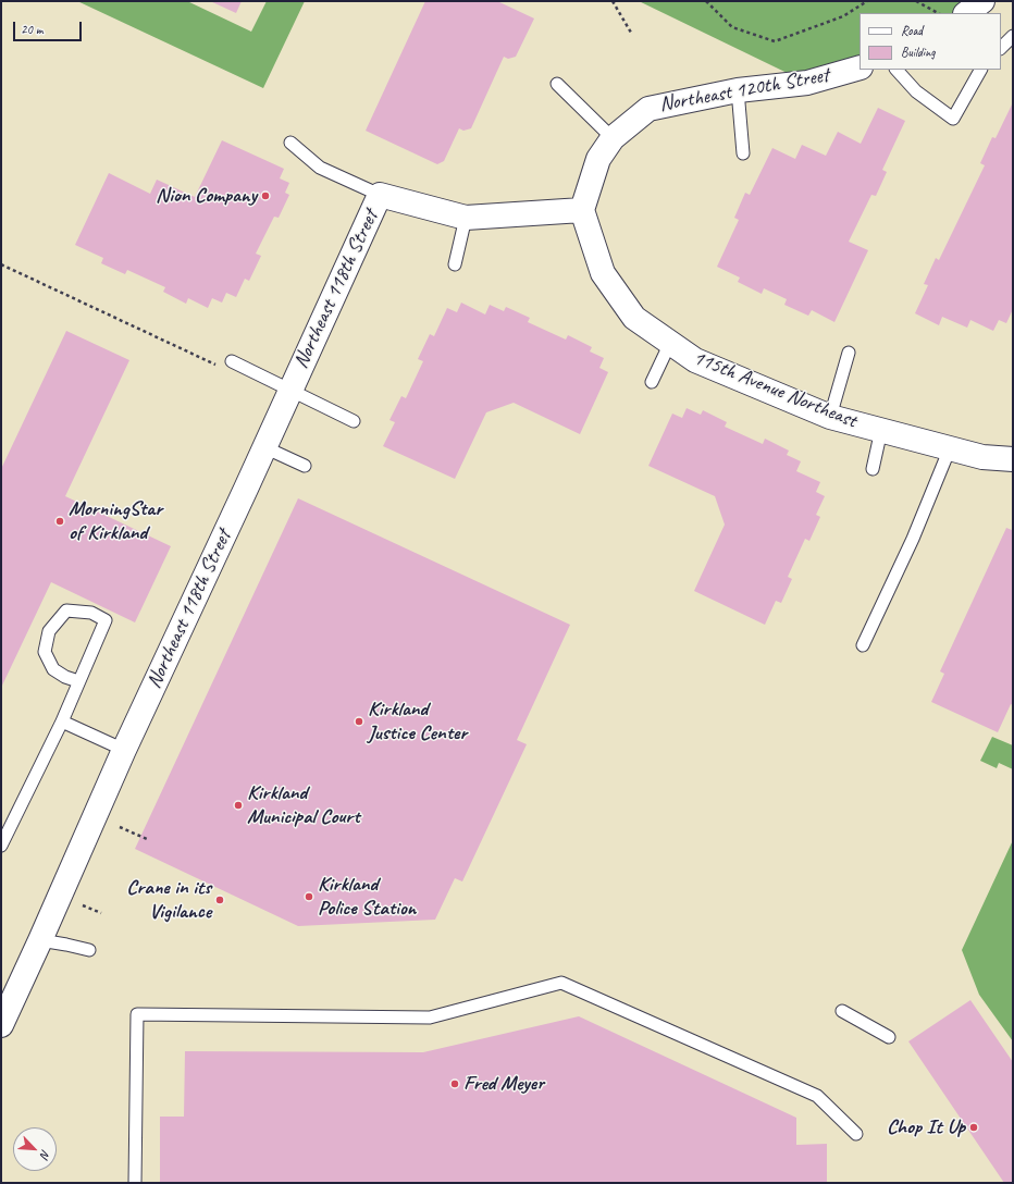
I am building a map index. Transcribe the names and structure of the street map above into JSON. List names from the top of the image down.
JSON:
{
  "streets": {
    "street": ["Northeast 120th Street", "Northeast 118th Street", "115th Avenue Northeast"]
  },
  "crossings": [
    ["Northeast 120th Street", "115th Avenue Northeast"]
  ],
  "places": [
    "Nion Company",
    "MorningStar of Kirkland",
    "Kirkland Justice Center",
    "Kirkland Municipal Court",
    "Kirkland Police Station",
    "Crane in its Vigilance",
    "Fred Meyer",
    "Chop It Up"
  ],
  "legend": ["Road", "Building"],
  "scale_bar": "20 m",
  "north": "bottom right"
}
